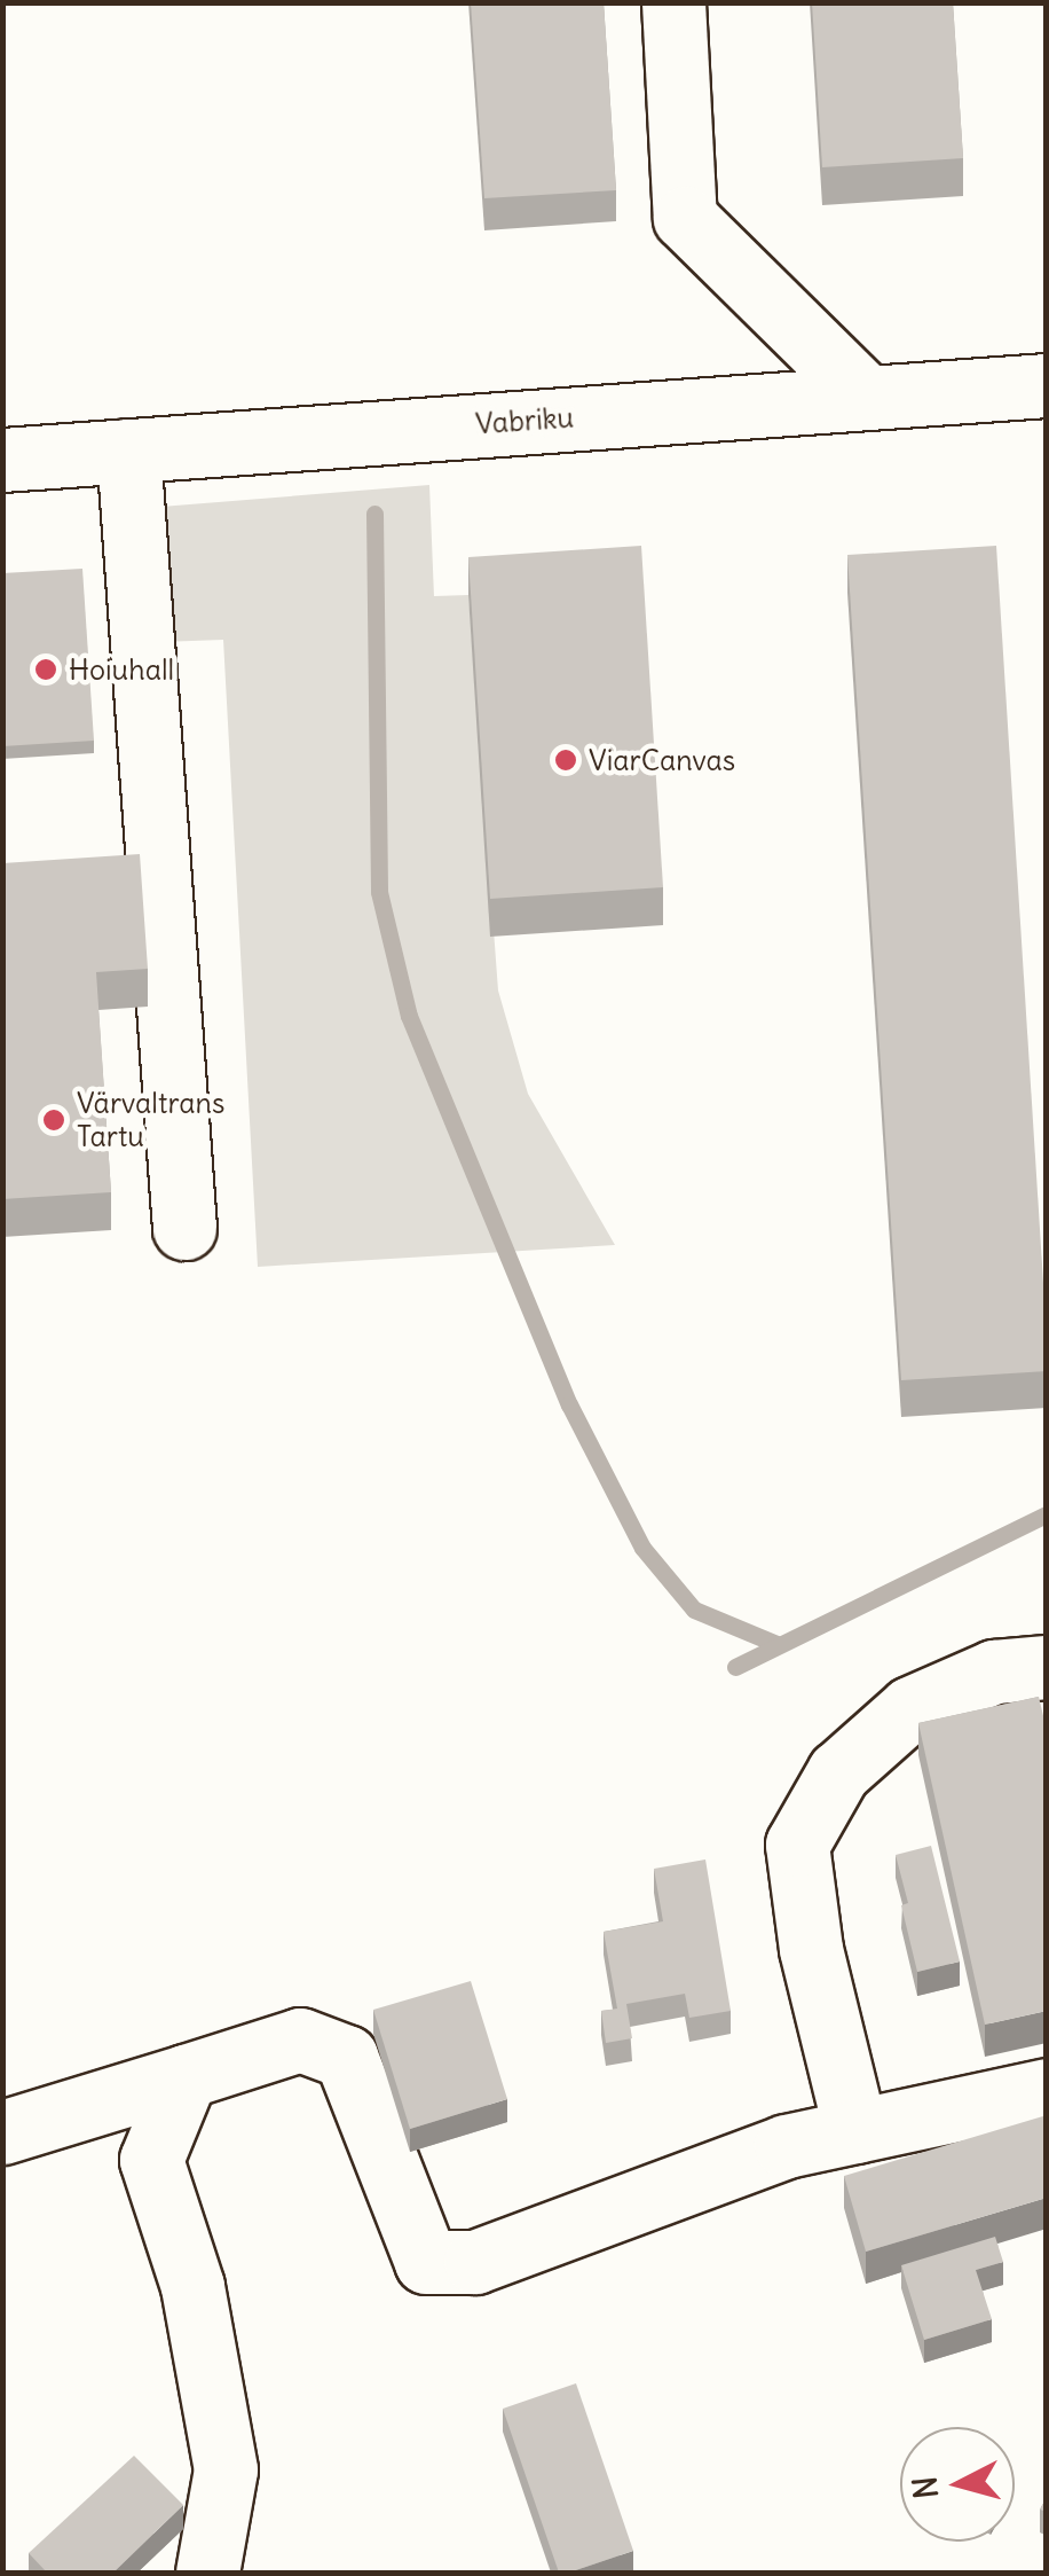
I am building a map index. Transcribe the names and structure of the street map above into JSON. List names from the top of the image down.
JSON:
{
  "streets": {
    "street": ["Vabriku"]
  },
  "places": ["Hoiuhall", "ViarCanvas", "Värvaltrans Tartu"],
  "north": "left"
}
